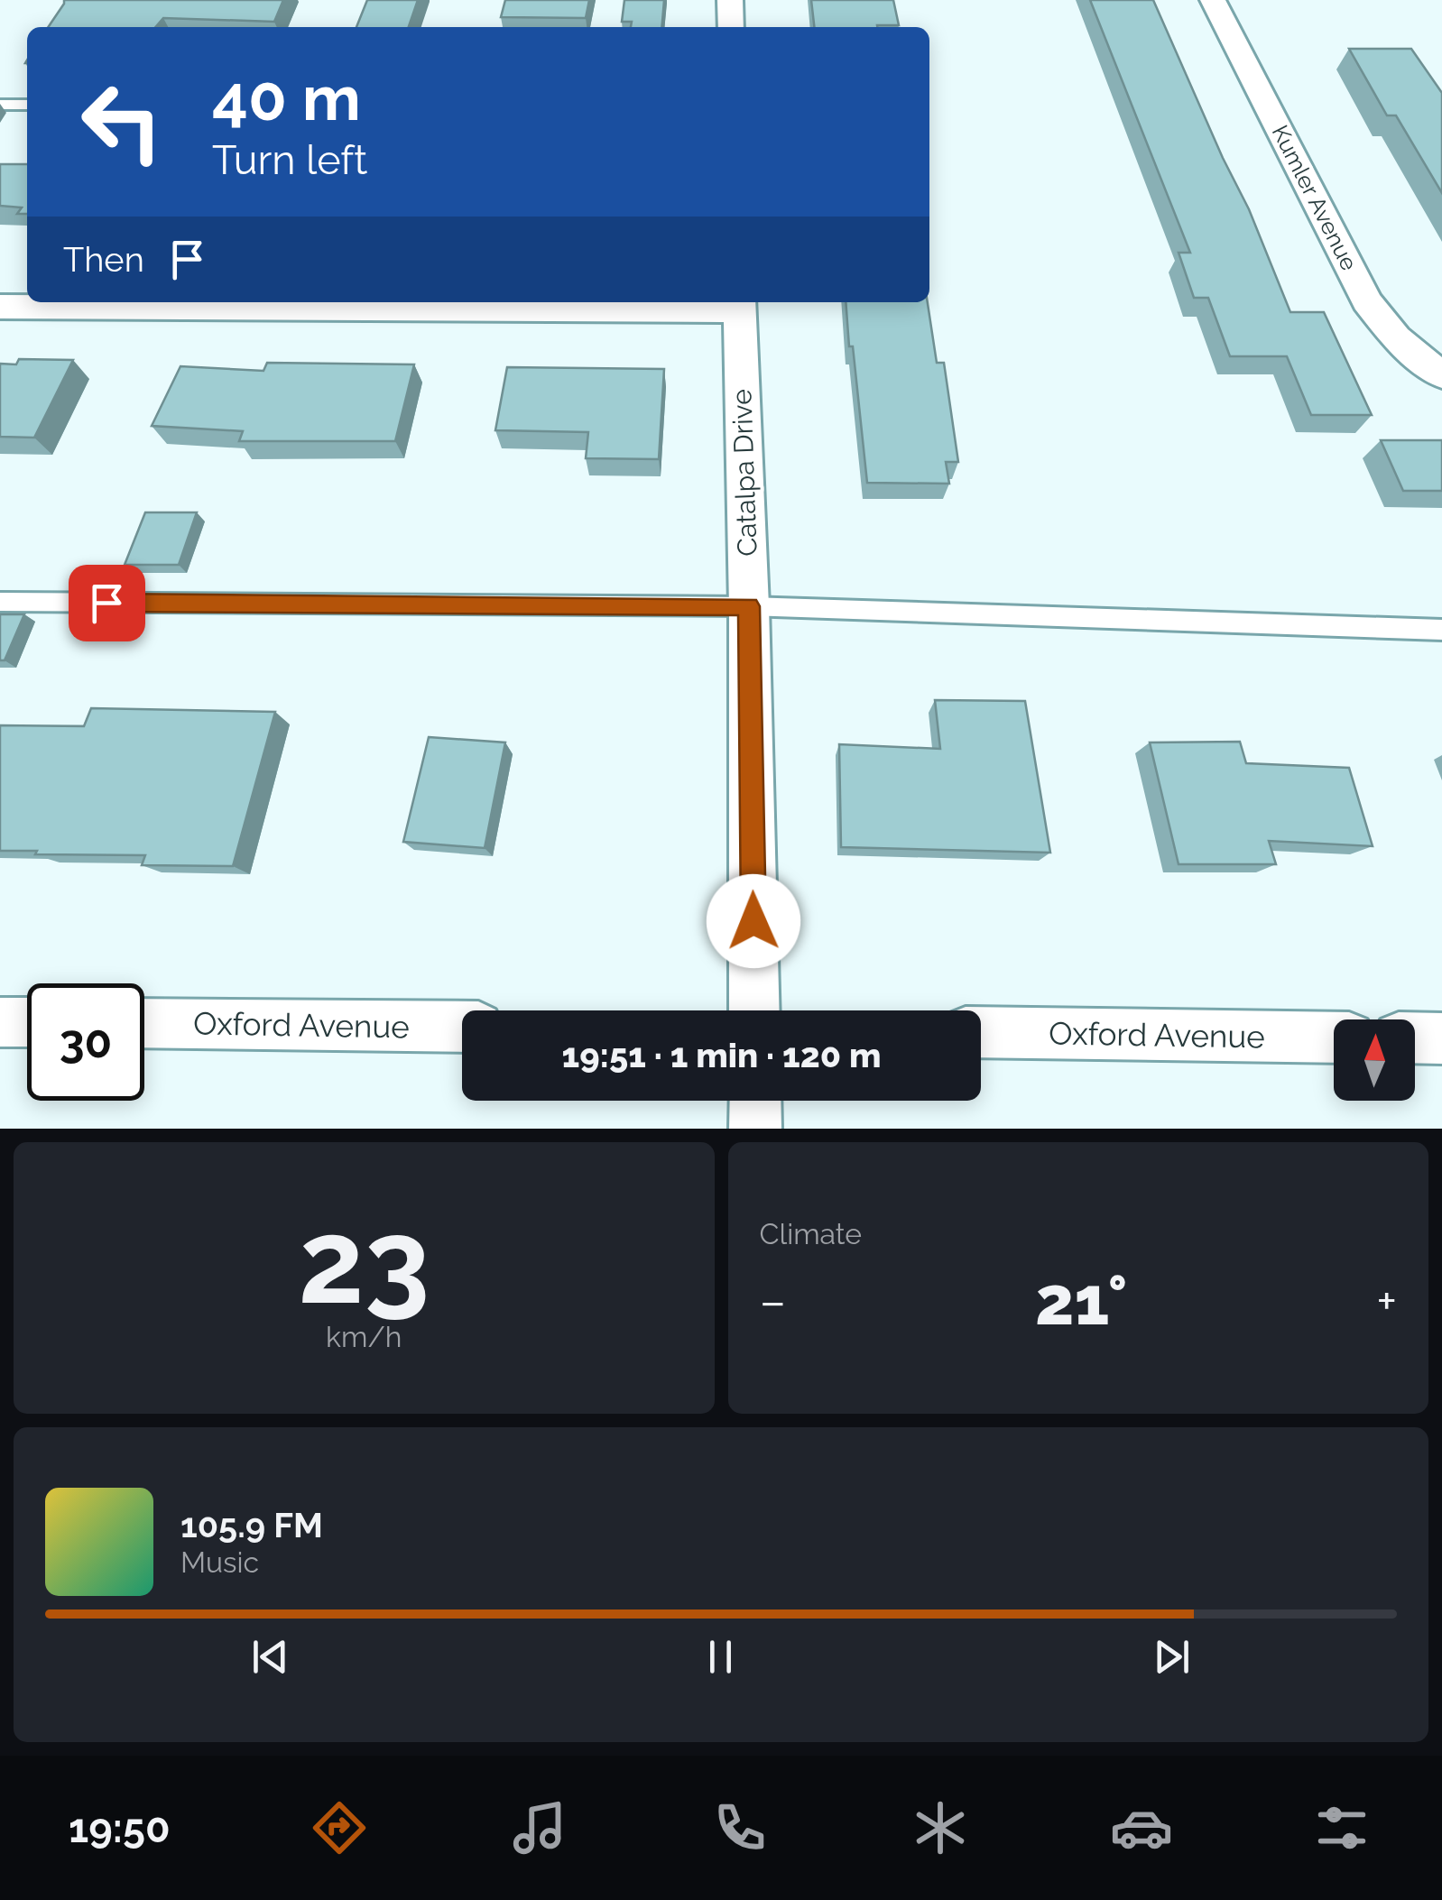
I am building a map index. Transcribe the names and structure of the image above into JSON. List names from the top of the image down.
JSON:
{
  "streets": {
    "street": ["Kumler Avenue", "Catalpa Drive", "Oxford Avenue"]
  },
  "north": "top",
  "page": {
    "turn": ["40 m", "Turn left"],
    "then": "Then",
    "limit": "30",
    "trip": "19:51 · 1 min · 120 m",
    "tile": [
      ["23", "km/h"],
      "Climate"
    ],
    "heat": ["−", "21°", "+"],
    "song": ["105.9 FM", "Music"],
    "tabs": "19:50"
  }
}
